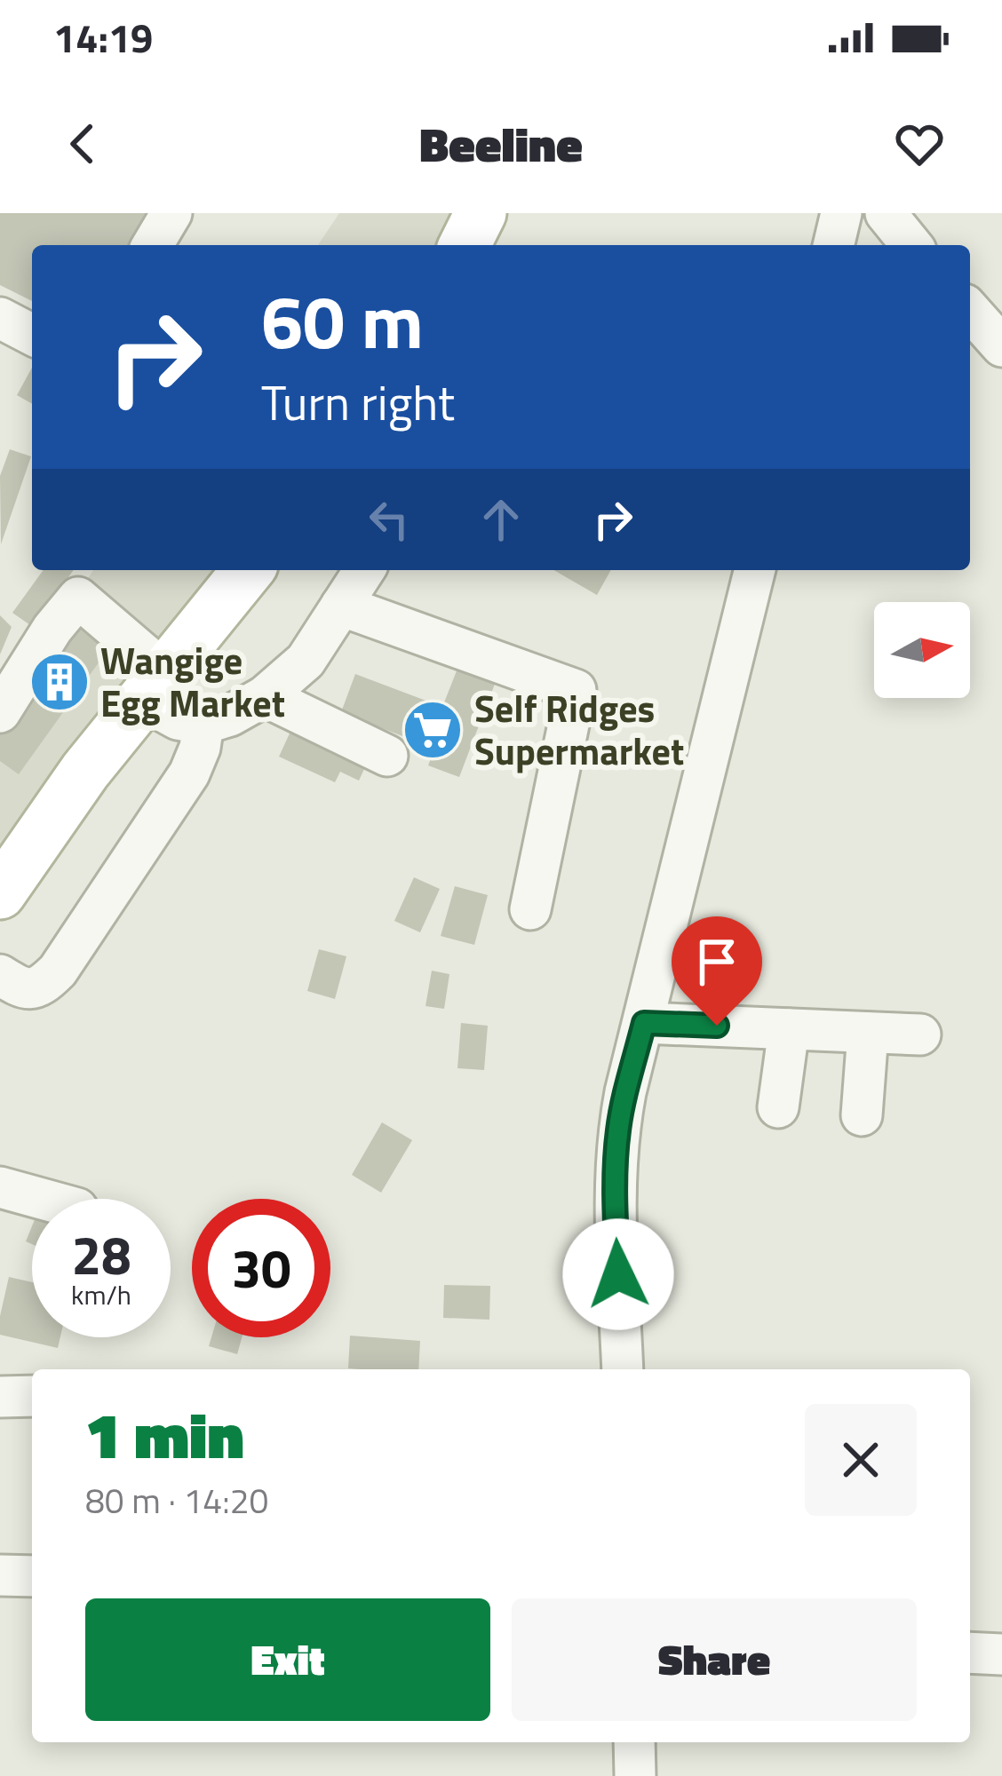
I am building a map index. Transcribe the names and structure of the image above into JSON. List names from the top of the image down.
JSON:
{
  "places": {
    "building": ["Wangige Egg Market"],
    "supermarket": ["Self Ridges Supermarket"]
  },
  "north": "right",
  "page": {
    "status": "14:19",
    "header": "Beeline",
    "turn": ["60 m", "Turn right"],
    "speed": "28 km/h",
    "limit": "30",
    "heading": ["1 min", "80 m · 14:20"],
    "buttons": ["Exit", "Share"]
  }
}
